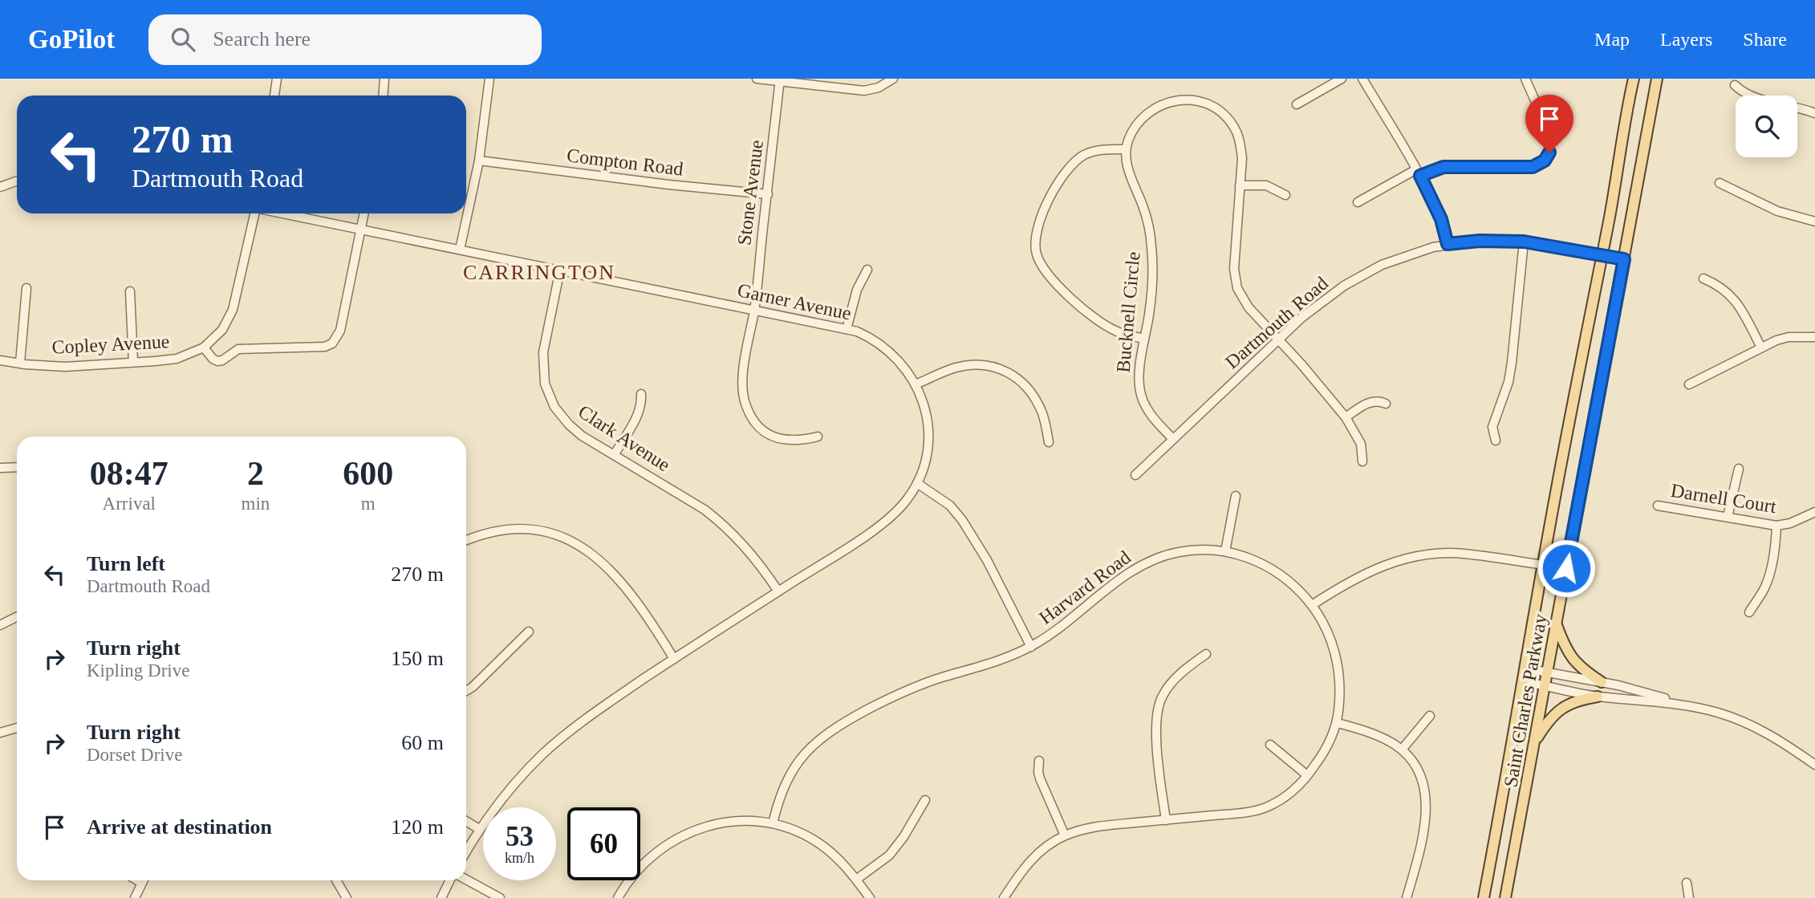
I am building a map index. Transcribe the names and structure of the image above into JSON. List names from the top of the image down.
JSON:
{
  "streets": {
    "main road": ["Saint Charles Parkway"],
    "street": [
      "Compton Road",
      "Stone Avenue",
      "Garner Avenue",
      "Bucknell Circle",
      "Dartmouth Road",
      "Copley Avenue",
      "Clark Avenue",
      "Darnell Court",
      "Harvard Road"
    ]
  },
  "crossings": [
    ["Compton Road", "Stone Avenue"],
    ["Stone Avenue", "Garner Avenue"],
    ["Garner Avenue", "Clark Avenue"],
    ["Bucknell Circle", "Dartmouth Road"],
    ["Dartmouth Road", "Saint Charles Parkway"]
  ],
  "districts": ["CARRINGTON"],
  "page": {
    "header": "GoPilot",
    "search": "Search here",
    "nav": ["Map", "Layers", "Share"],
    "turn": ["270 m", "Dartmouth Road"],
    "eta": [
      "08:47",
      "Arrival",
      "2",
      "min",
      "600",
      "m"
    ],
    "list": [
      {
        "name": "Turn left",
        "note": "Dartmouth Road",
        "value": "270 m"
      },
      {
        "name": "Turn right",
        "note": "Kipling Drive",
        "value": "150 m"
      },
      {
        "name": "Turn right",
        "note": "Dorset Drive",
        "value": "60 m"
      },
      {
        "name": "Arrive at destination",
        "value": "120 m"
      }
    ],
    "speed": "53 km/h",
    "limit": "60"
  }
}
